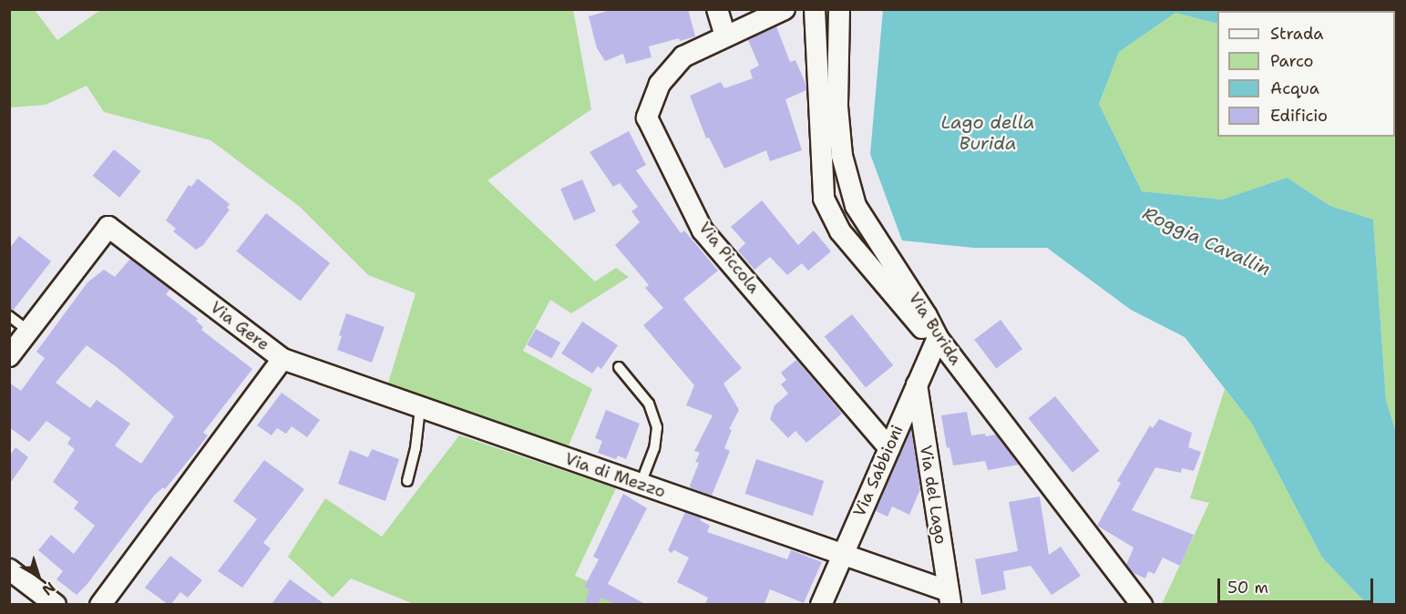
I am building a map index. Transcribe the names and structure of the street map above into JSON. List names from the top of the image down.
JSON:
{
  "streets": {
    "street": [
      "Via Piccola",
      "Via Gere",
      "Via Burida",
      "Via Sabbioni",
      "Via di Mezzo",
      "Via del Lago"
    ]
  },
  "crossings": [
    ["Via Piccola", "Via Sabbioni"],
    ["Via Gere", "Via di Mezzo"],
    ["Via Burida", "Via Sabbioni"],
    ["Via Sabbioni", "Via di Mezzo"],
    ["Via Sabbioni", "Via del Lago"],
    ["Via di Mezzo", "Via del Lago"]
  ],
  "water": ["Lago della Burida", "Roggia Cavallin"],
  "legend": [
    "Strada",
    "Parco",
    "Acqua",
    "Edificio"
  ],
  "scale_bar": "50 m",
  "north": "bottom right"
}
